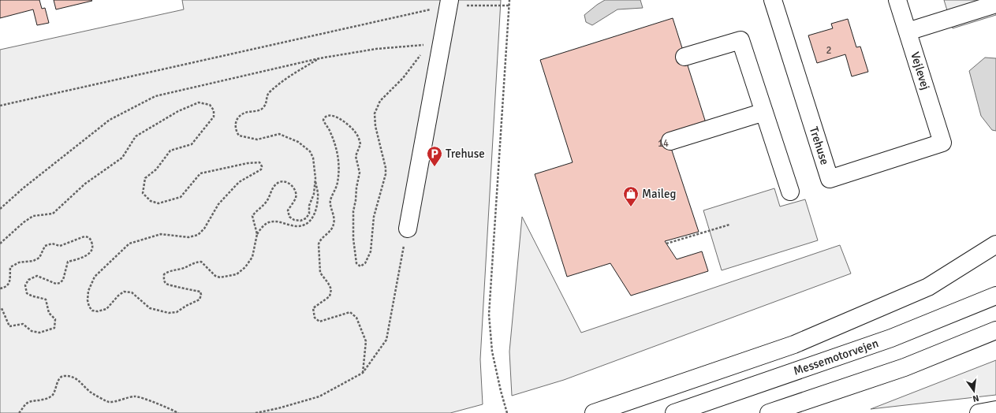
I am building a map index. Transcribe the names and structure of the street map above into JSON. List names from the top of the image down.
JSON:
{
  "streets": {
    "main road": ["Vejlevej", "Trehuse", "Messemotorvejen"]
  },
  "crossings": [
    ["Vejlevej", "Trehuse"]
  ],
  "places": {
    "parking": ["Trehuse"],
    "shop": ["Maileg"]
  },
  "house_numbers": ["2", "14"],
  "north": "bottom"
}
